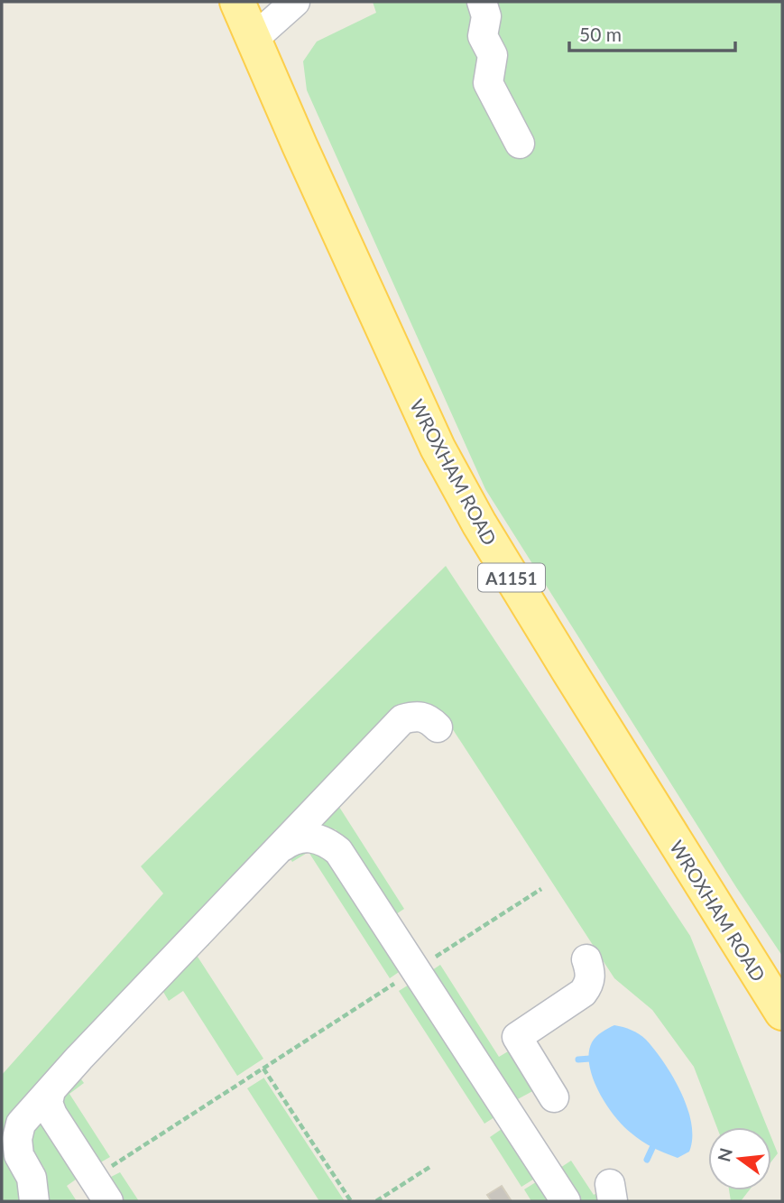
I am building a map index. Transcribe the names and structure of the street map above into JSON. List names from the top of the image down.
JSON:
{
  "streets": {
    "main road": ["WROXHAM ROAD", "A1151"]
  },
  "scale_bar": "50 m",
  "north": "left"
}
